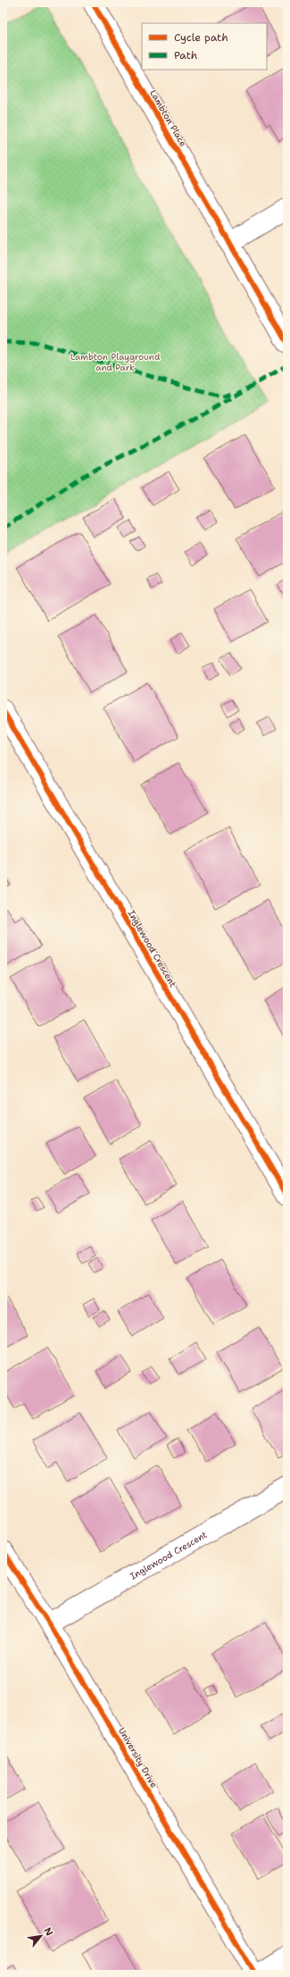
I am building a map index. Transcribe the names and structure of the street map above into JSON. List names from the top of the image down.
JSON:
{
  "streets": {
    "street": ["Lambton Place", "Inglewood Crescent", "University Drive"]
  },
  "crossings": [
    ["Inglewood Crescent", "University Drive"]
  ],
  "parks": ["Lambton Playground and Park"],
  "legend": ["Cycle path", "Path"],
  "north": "top right"
}
